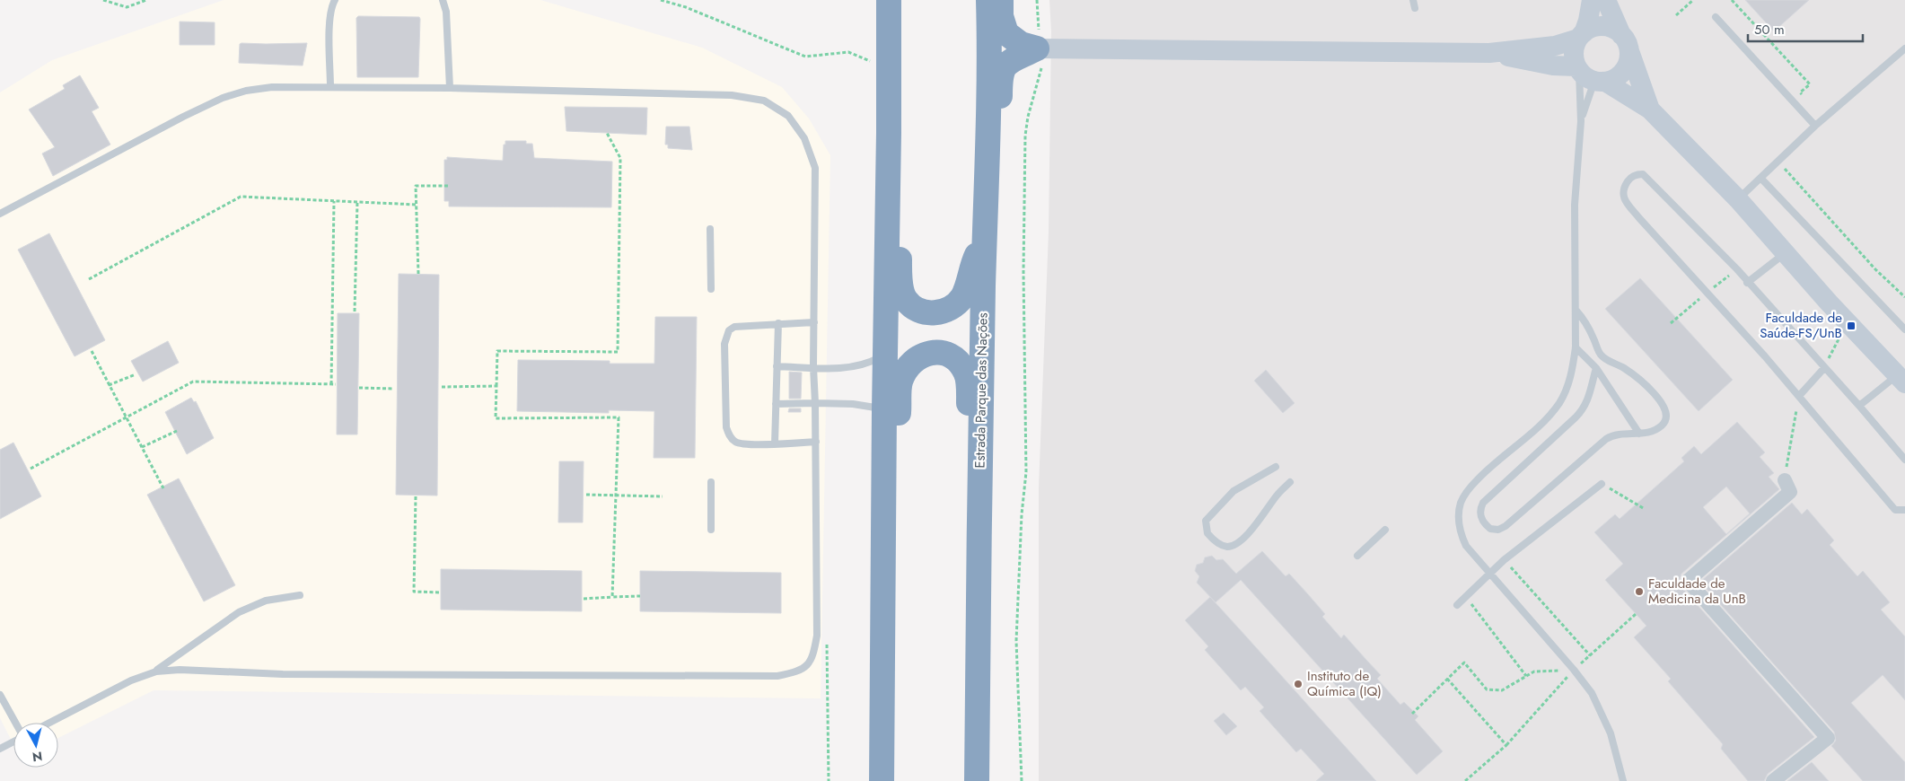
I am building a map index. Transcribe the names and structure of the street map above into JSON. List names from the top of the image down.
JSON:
{
  "streets": {
    "highway": ["Estrada Parque das Nações"]
  },
  "places": {
    "transit": ["Faculdade de Saúde-FS/UnB"],
    "other": ["Faculdade de Medicina da UnB", "Instituto de Química (IQ)"]
  },
  "scale_bar": "50 m",
  "north": "bottom"
}
